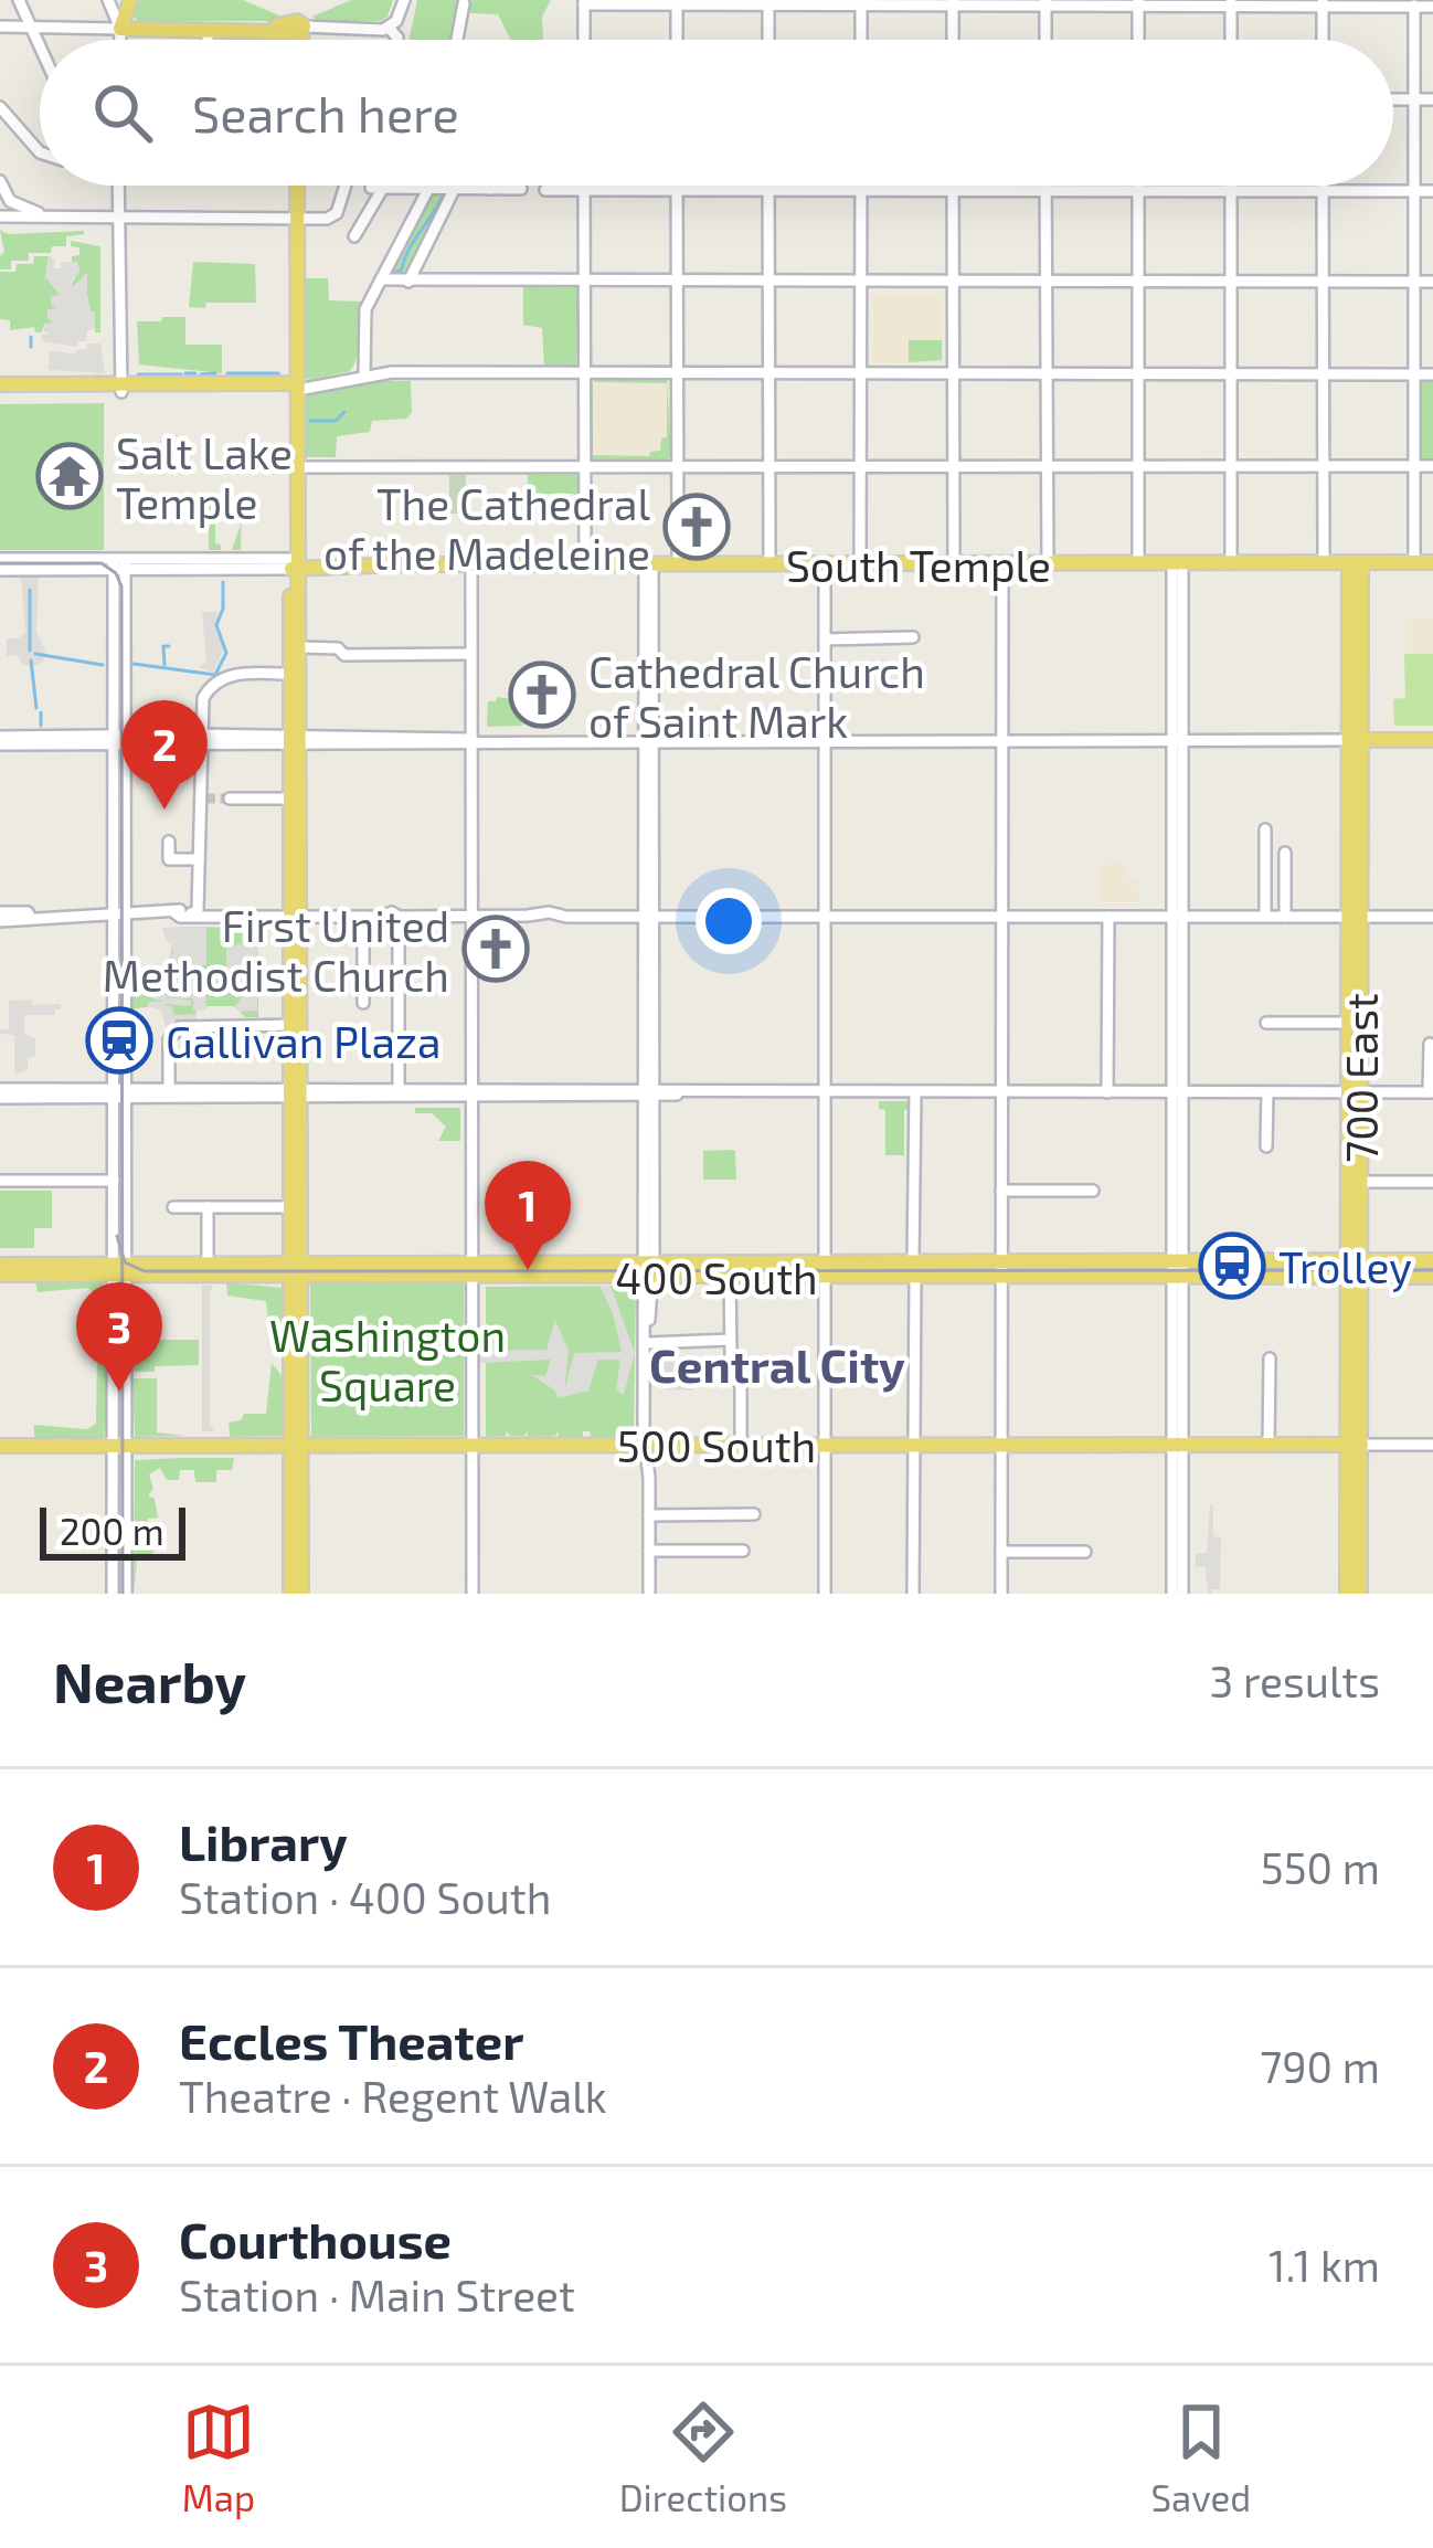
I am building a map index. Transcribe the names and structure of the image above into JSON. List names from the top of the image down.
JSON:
{
  "streets": {
    "main road": [
      "South Temple",
      "700 East",
      "400 South",
      "500 South"
    ]
  },
  "crossings": [
    ["South Temple", "700 East"],
    ["700 East", "400 South"],
    ["700 East", "500 South"]
  ],
  "districts": ["Central City"],
  "parks": ["Washington Square"],
  "places": {
    "temple": ["Salt Lake Temple"],
    "church": ["The Cathedral of the Madeleine", "Cathedral Church of Saint Mark", "First United Methodist Church"],
    "station": ["Gallivan Plaza", "Trolley"]
  },
  "scale_bar": "200 m",
  "page": {
    "search": "Search here",
    "pins": ["2", "1", "3"],
    "scale": "200 m",
    "heading": ["Nearby", "3 results"],
    "list": [
      {
        "mark": "1",
        "name": "Library",
        "note": "Station · 400 South",
        "value": "550 m"
      },
      {
        "mark": "2",
        "name": "Eccles Theater",
        "note": "Theatre · Regent Walk",
        "value": "790 m"
      },
      {
        "mark": "3",
        "name": "Courthouse",
        "note": "Station · Main Street",
        "value": "1.1 km"
      }
    ],
    "nav": ["Map", "Directions", "Saved"]
  }
}
